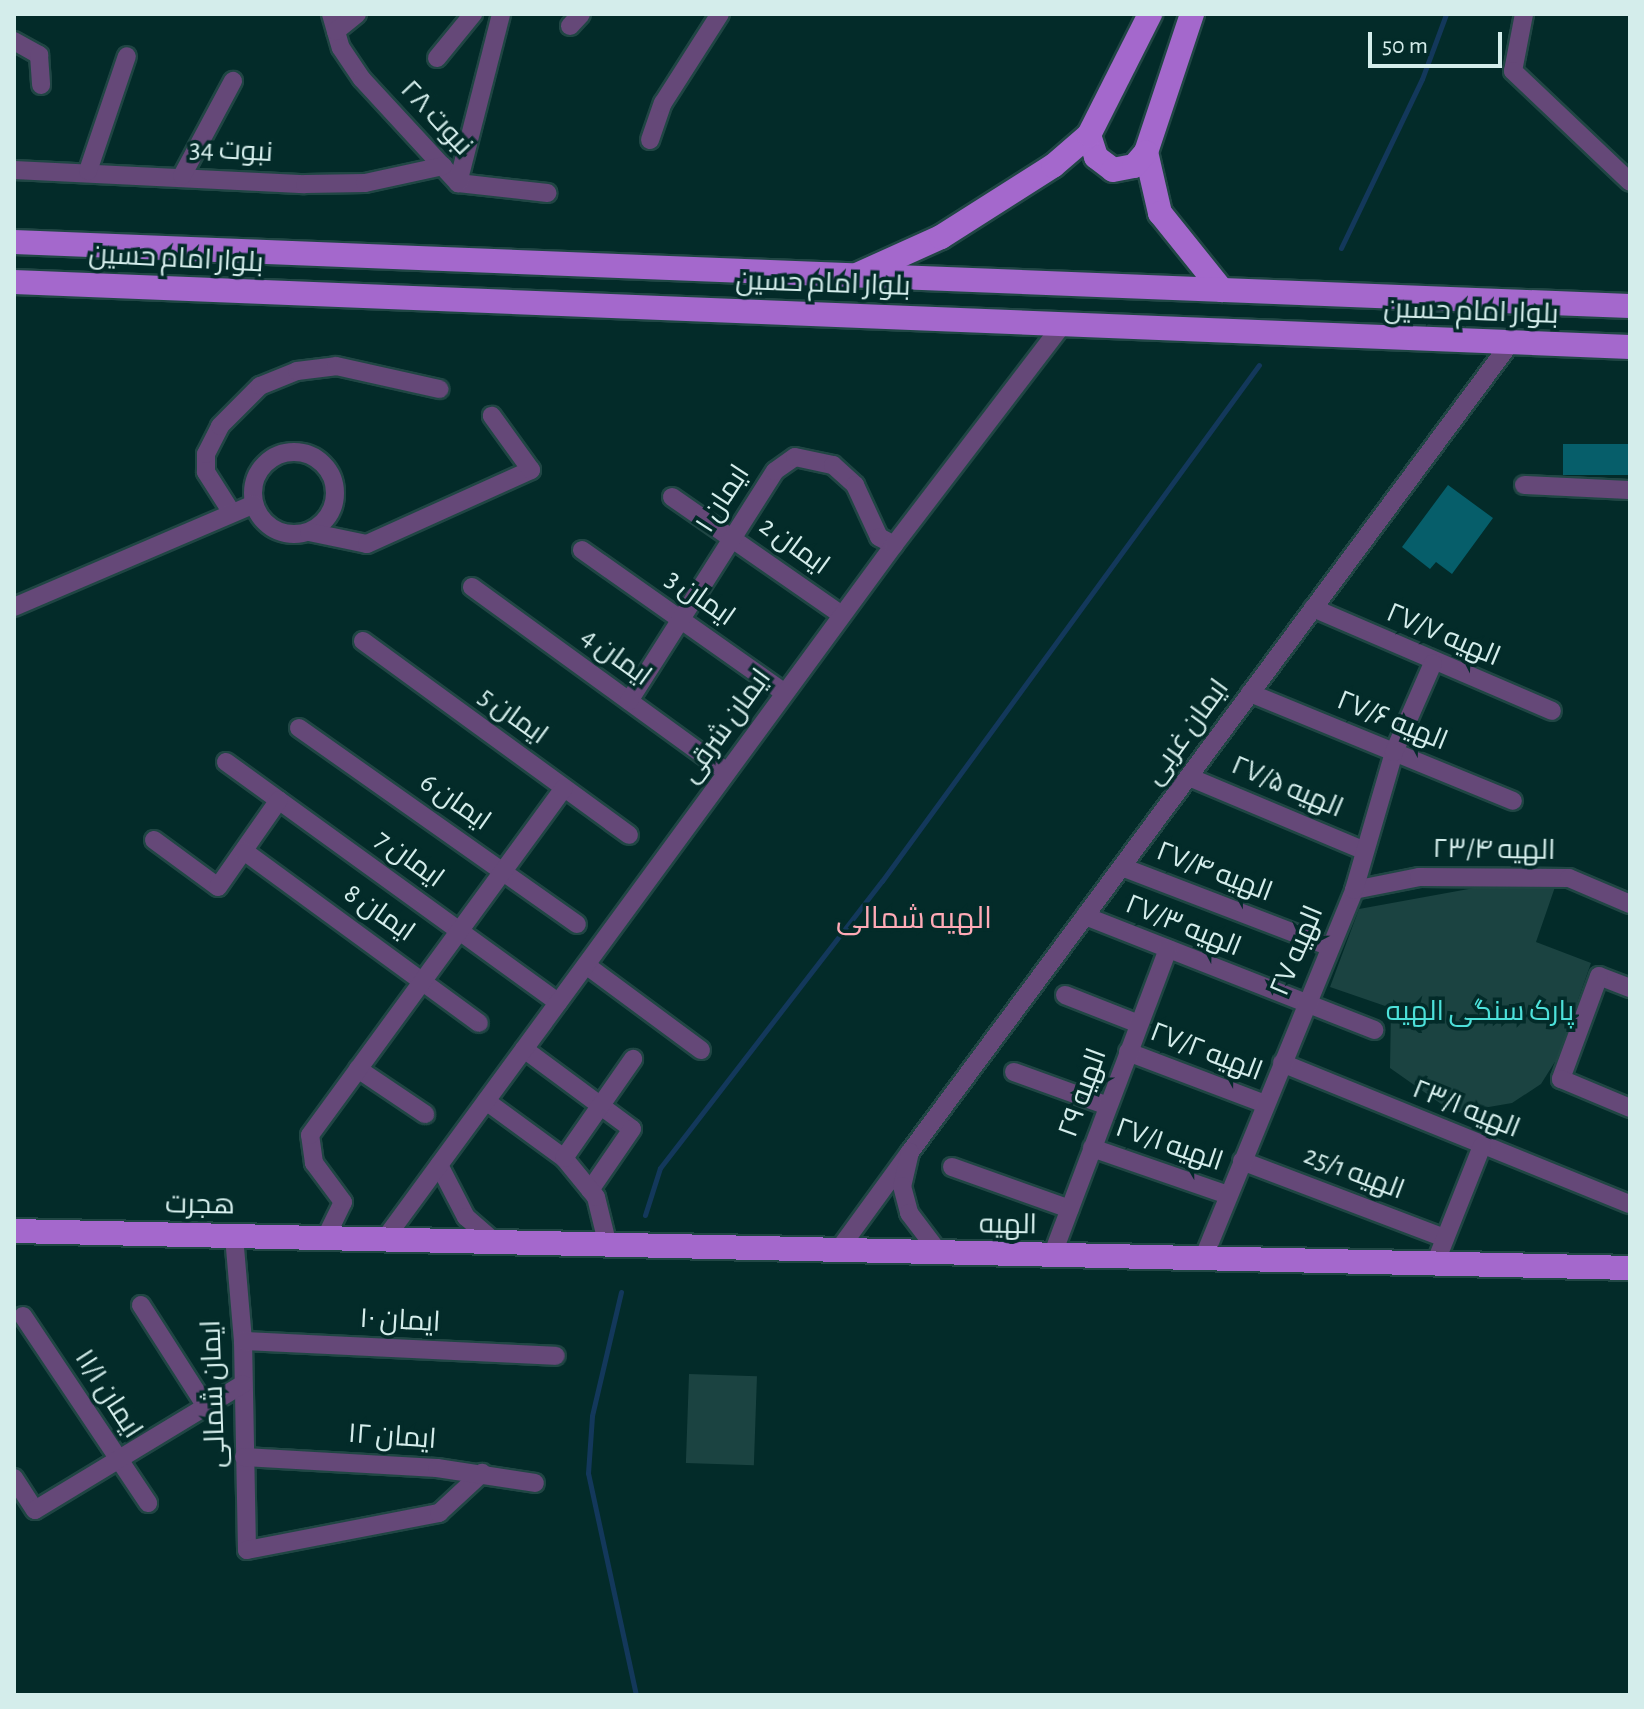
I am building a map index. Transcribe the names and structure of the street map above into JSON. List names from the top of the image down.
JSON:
{
  "streets": {
    "main road": ["بلوار امام حسین", "هجرت", "الهیه"],
    "street": [
      "نبوت ۲۸",
      "نبوت 34",
      "ایمان ۱",
      "ایمان 2",
      "ایمان 3",
      "الهیه ۲۷/۷",
      "ایمان 4",
      "ایمان 5",
      "الهیه ۲۷/۶",
      "ایمان شرقی",
      "ایمان غربی",
      "الهیه ۲۷/۵",
      "ایمان 6",
      "الهیه ۲۳/۴",
      "ایمان 7",
      "الهیه ۲۷/۴",
      "ایمان 8",
      "الهیه ۲۷/۳",
      "الهیه ۲۷",
      "الهیه ۲۷/۲",
      "الهیه ۲۹",
      "الهیه ۲۳/۱",
      "الهیه ۲۷/۱",
      "الهیه 25/1",
      "ایمان ۱۰",
      "ایمان ۱۱/۱",
      "ایمان شمالی",
      "ایمان ۱۲"
    ]
  },
  "crossings": [
    ["نبوت ۲۸", "نبوت 34"],
    ["بلوار امام حسین", "ایمان شرقی"],
    ["بلوار امام حسین", "ایمان غربی"],
    ["ایمان ۱", "ایمان 2"],
    ["ایمان ۱", "ایمان 3"],
    ["ایمان ۱", "ایمان 4"],
    ["ایمان ۱", "ایمان شرقی"],
    ["ایمان 2", "ایمان شرقی"],
    ["ایمان 3", "ایمان شرقی"],
    ["الهیه ۲۷/۷", "ایمان غربی"],
    ["الهیه ۲۷/۷", "الهیه ۲۷"],
    ["ایمان 4", "ایمان شرقی"],
    ["الهیه ۲۷/۶", "ایمان غربی"],
    ["الهیه ۲۷/۶", "الهیه ۲۷"],
    ["ایمان شرقی", "ایمان 7"],
    ["ایمان شرقی", "هجرت"],
    ["ایمان شرقی", "الهیه"],
    ["ایمان غربی", "الهیه ۲۷/۵"],
    ["ایمان غربی", "الهیه ۲۷/۴"],
    ["ایمان غربی", "الهیه ۲۷/۳"],
    ["ایمان غربی", "الهیه"],
    ["الهیه ۲۷/۵", "الهیه ۲۷"],
    ["الهیه ۲۳/۴", "الهیه ۲۷"],
    ["الهیه ۲۷/۴", "الهیه ۲۷"],
    ["الهیه ۲۷/۳", "الهیه ۲۷"],
    ["الهیه ۲۷/۳", "الهیه ۲۹"],
    ["الهیه ۲۷", "الهیه ۲۷/۲"],
    ["الهیه ۲۷", "الهیه ۲۳/۱"],
    ["الهیه ۲۷", "الهیه ۲۷/۱"],
    ["الهیه ۲۷", "الهیه 25/1"],
    ["الهیه ۲۷", "الهیه"],
    ["الهیه ۲۷/۲", "الهیه ۲۹"],
    ["الهیه ۲۹", "الهیه ۲۷/۱"],
    ["الهیه ۲۹", "الهیه"],
    ["هجرت", "الهیه"],
    ["هجرت", "ایمان شمالی"],
    ["ایمان ۱۰", "ایمان شمالی"],
    ["ایمان شمالی", "ایمان ۱۲"]
  ],
  "districts": ["الهیه شمالی"],
  "parks": ["پارک سنگی الهیه"],
  "scale_bar": "50 m"
}
